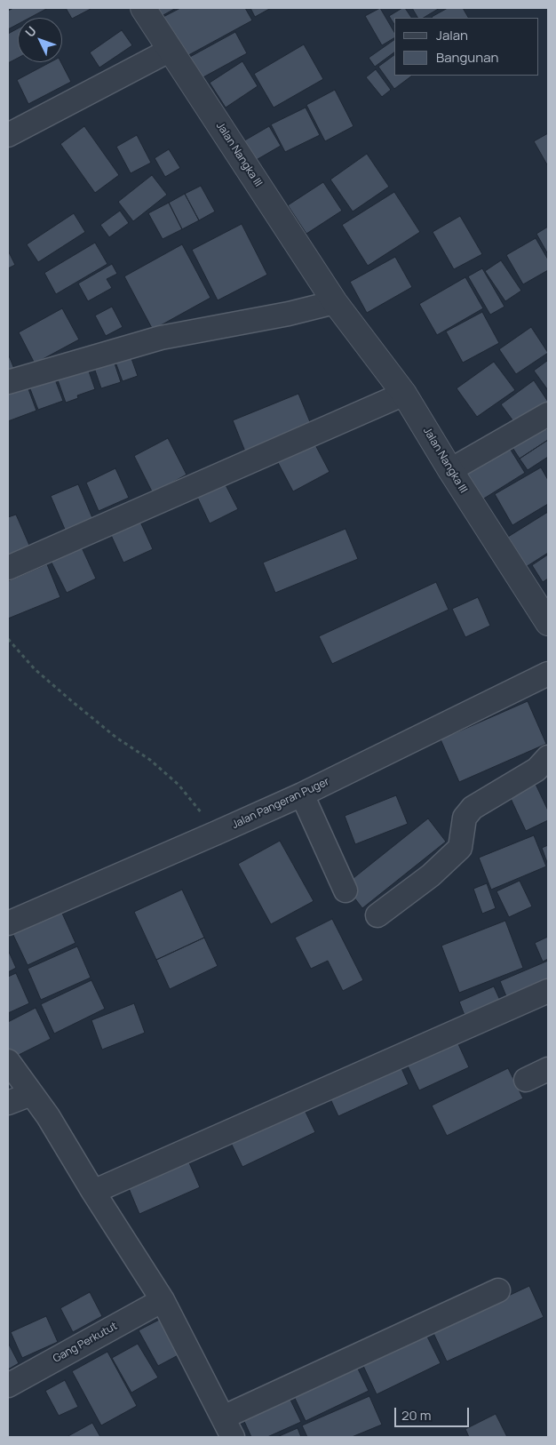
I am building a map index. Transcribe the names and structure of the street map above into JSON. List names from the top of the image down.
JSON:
{
  "streets": {
    "street": ["Jalan Nangka III", "Jalan Pangeran Puger", "Gang Perkutut"]
  },
  "legend": ["Jalan", "Bangunan"],
  "scale_bar": "20 m",
  "north": "top left"
}
